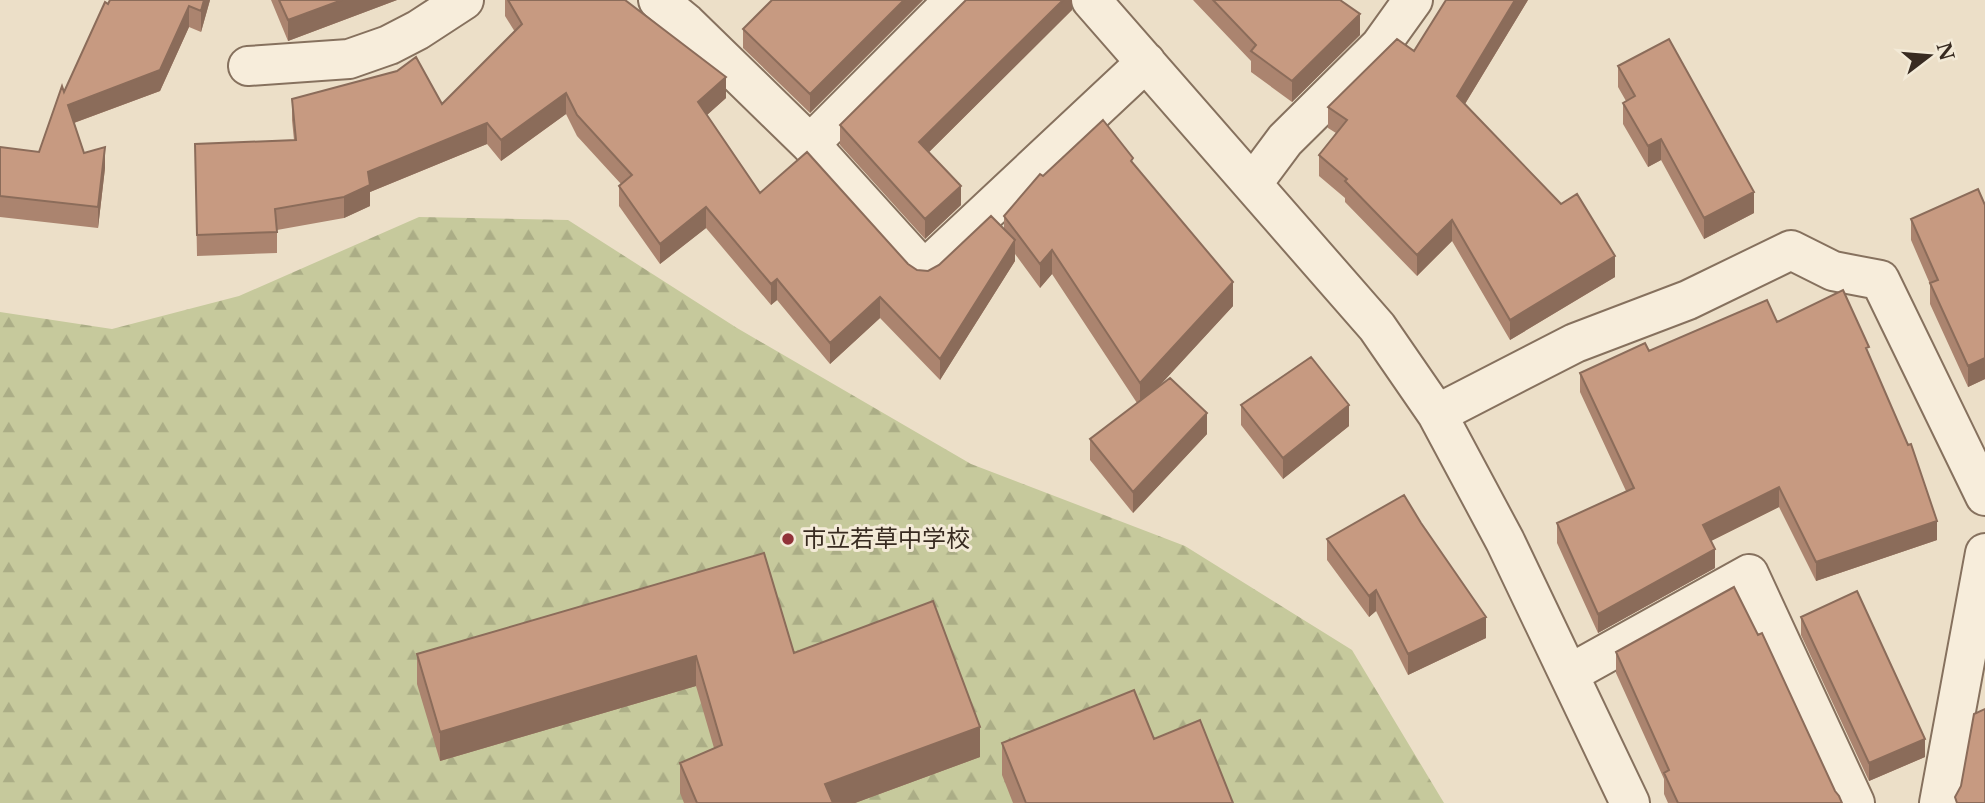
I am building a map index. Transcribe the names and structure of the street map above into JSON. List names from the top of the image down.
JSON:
{
  "places": ["市立若草中学校"],
  "north": "right"
}
